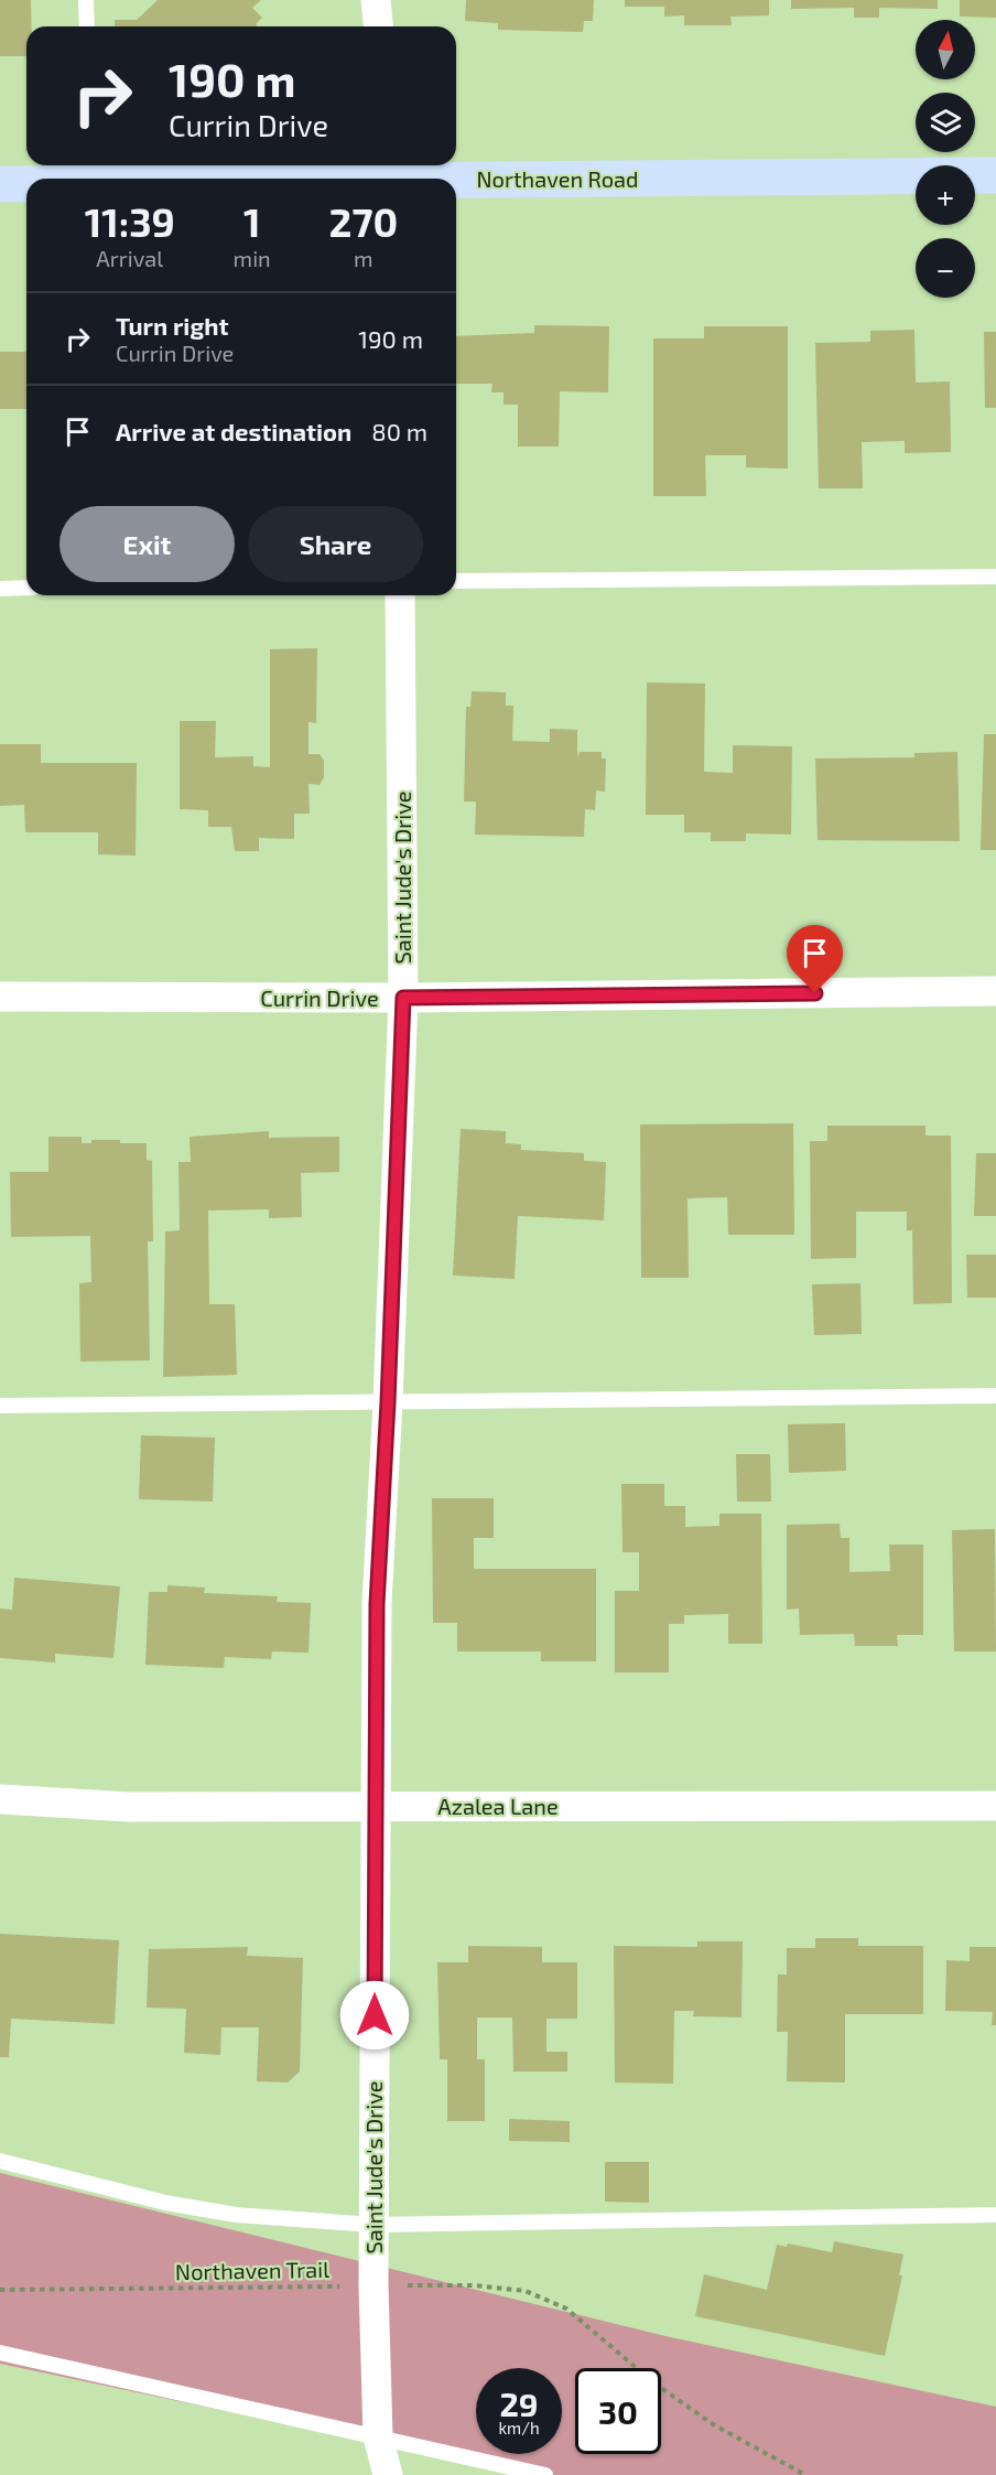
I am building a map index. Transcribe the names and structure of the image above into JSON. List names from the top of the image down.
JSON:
{
  "streets": {
    "street": [
      "Northaven Road",
      "Saint Jude's Drive",
      "Currin Drive",
      "Azalea Lane"
    ],
    "path": ["Northaven Trail"]
  },
  "crossings": [
    ["Saint Jude's Drive", "Currin Drive"],
    ["Saint Jude's Drive", "Azalea Lane"],
    ["Saint Jude's Drive", "Northaven Trail"]
  ],
  "north": "top",
  "page": {
    "map_buttons": ["+", "−"],
    "turn": ["190 m", "Currin Drive"],
    "eta": [
      "11:39",
      "Arrival",
      "1",
      "min",
      "270",
      "m"
    ],
    "list": [
      {
        "name": "Turn right",
        "note": "Currin Drive",
        "value": "190 m"
      },
      {
        "name": "Arrive at destination",
        "value": "80 m"
      }
    ],
    "buttons": ["Exit", "Share"],
    "speed": "29 km/h",
    "limit": "30"
  }
}
